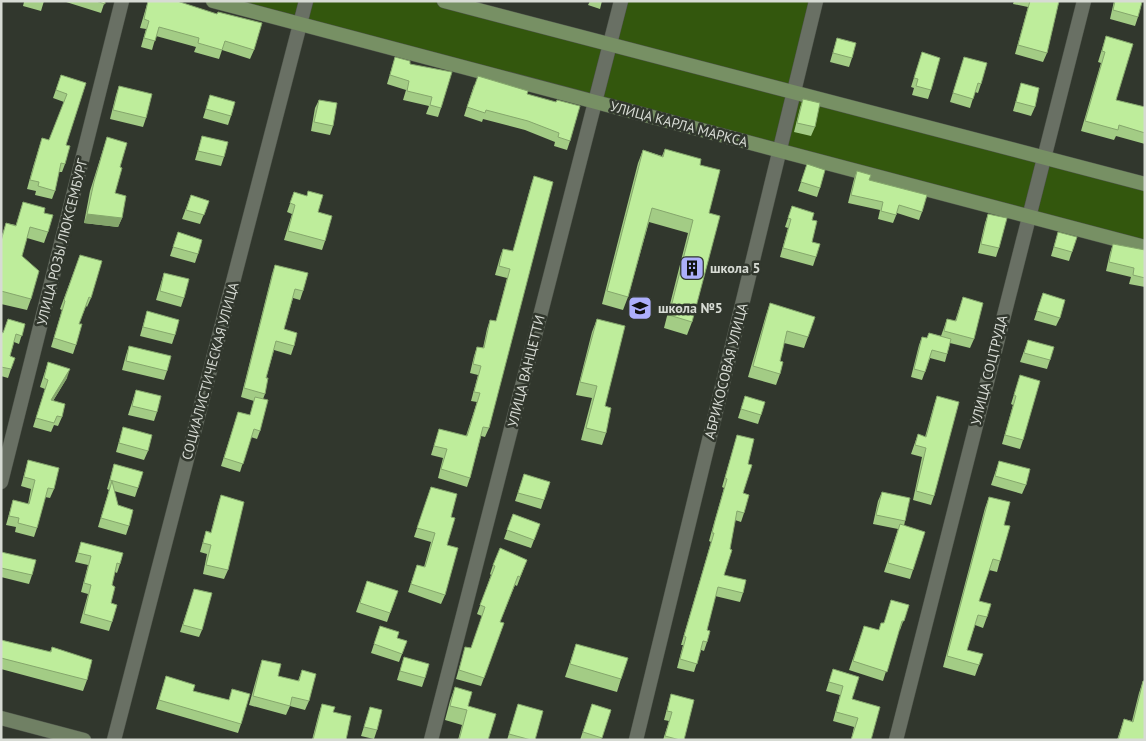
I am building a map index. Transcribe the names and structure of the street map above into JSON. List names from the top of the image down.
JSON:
{
  "streets": {
    "main road": ["УЛИЦА КАРЛА МАРКСА"],
    "street": [
      "УЛИЦА РОЗЫ ЛЮКСЕМБУРГ",
      "УЛИЦА СОЦТРУДА",
      "СОЦИАЛИСТИЧЕСКАЯ УЛИЦА",
      "УЛИЦА ВАНЦЕТТИ",
      "АБРИКОСОВАЯ УЛИЦА"
    ]
  },
  "crossings": [
    ["УЛИЦА КАРЛА МАРКСА", "УЛИЦА СОЦТРУДА"],
    ["УЛИЦА КАРЛА МАРКСА", "СОЦИАЛИСТИЧЕСКАЯ УЛИЦА"],
    ["УЛИЦА КАРЛА МАРКСА", "УЛИЦА ВАНЦЕТТИ"],
    ["УЛИЦА КАРЛА МАРКСА", "АБРИКОСОВАЯ УЛИЦА"]
  ],
  "places": {
    "building": ["школа 5"],
    "school or university": ["школа №5"]
  }
}
